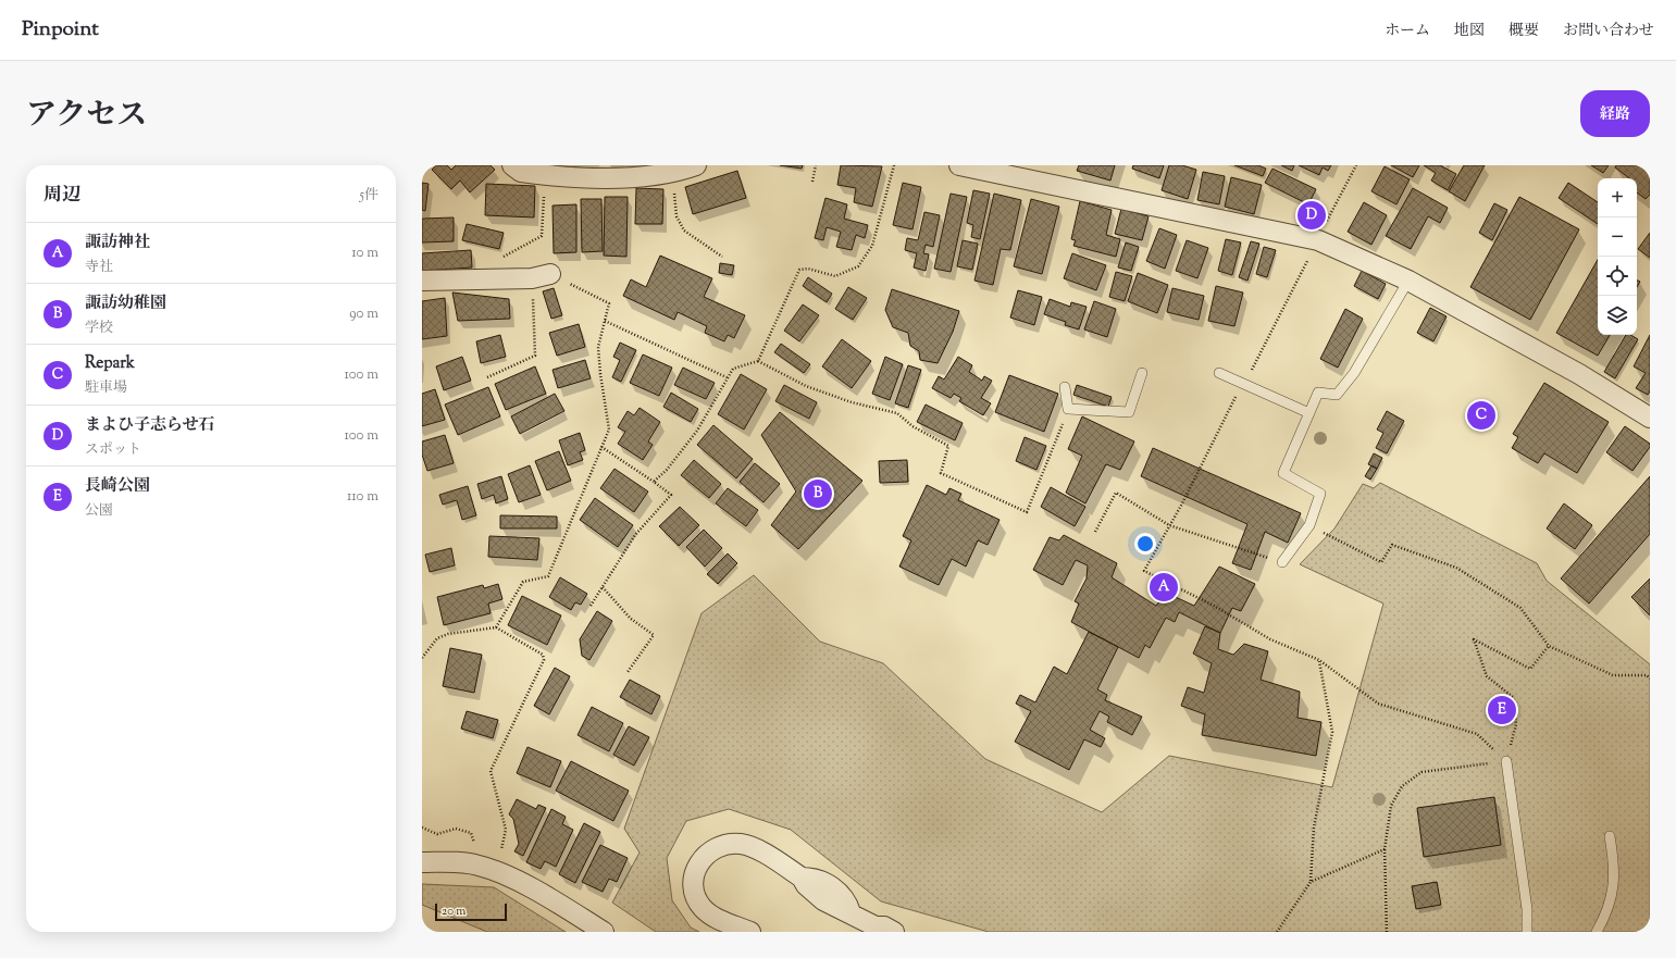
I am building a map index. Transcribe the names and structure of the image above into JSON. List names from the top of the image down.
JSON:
{
  "scale_bar": "20 m",
  "page": {
    "header": "Pinpoint",
    "nav": [
      "ホーム",
      "地図",
      "概要",
      "お問い合わせ"
    ],
    "title": "アクセス",
    "buttons": "経路",
    "heading": ["周辺", "5件"],
    "map_buttons": ["+", "−"],
    "pins": [
      "D",
      "C",
      "B",
      "A",
      "E"
    ],
    "list": [
      {
        "mark": "A",
        "name": "諏訪神社",
        "note": "寺社",
        "value": "10 m"
      },
      {
        "mark": "B",
        "name": "諏訪幼稚園",
        "note": "学校",
        "value": "90 m"
      },
      {
        "mark": "C",
        "name": "Repark",
        "note": "駐車場",
        "value": "100 m"
      },
      {
        "mark": "D",
        "name": "まよひ子志らせ石",
        "note": "スポット",
        "value": "100 m"
      },
      {
        "mark": "E",
        "name": "長崎公園",
        "note": "公園",
        "value": "110 m"
      }
    ],
    "scale": "20 m"
  }
}
